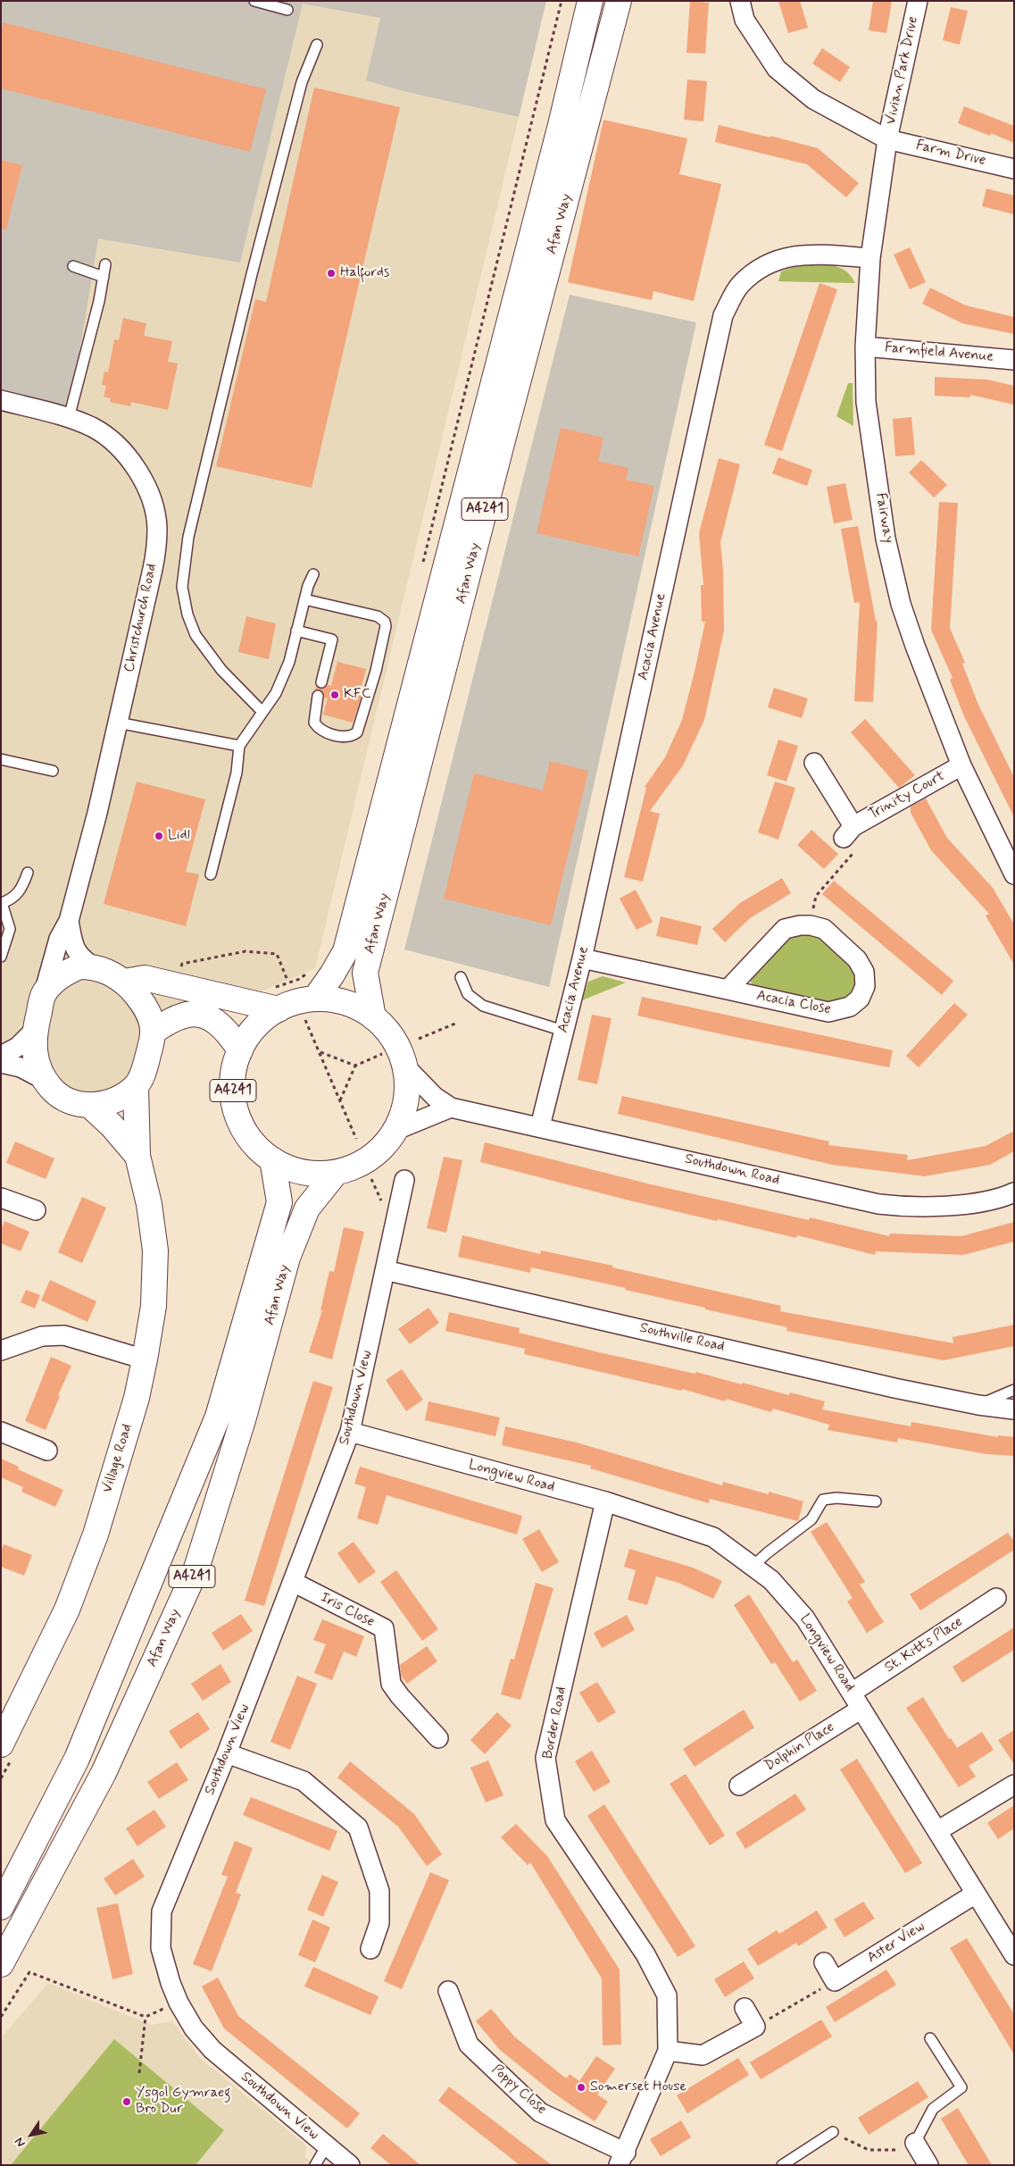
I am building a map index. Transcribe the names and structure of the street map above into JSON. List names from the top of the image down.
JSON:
{
  "streets": {
    "main road": ["Afan Way", "A4241", "Village Road"],
    "street": [
      "Vivian Park Drive",
      "Farm Drive",
      "Farmfield Avenue",
      "Fairway",
      "Christchurch Road",
      "Acacia Avenue",
      "Trinity Court",
      "Acacia Close",
      "Southdown Road",
      "Southville Road",
      "Southdown View",
      "Longview Road",
      "Iris Close",
      "St. Kitts Place",
      "Border Road",
      "Dolphin Place",
      "Aster View",
      "Poppy Close"
    ]
  },
  "crossings": [
    ["Vivian Park Drive", "Farm Drive"],
    ["Vivian Park Drive", "Fairway"],
    ["Farm Drive", "Fairway"],
    ["Afan Way", "A4241"],
    ["Farmfield Avenue", "Fairway"],
    ["A4241", "Southdown Road"],
    ["Fairway", "Acacia Avenue"],
    ["Fairway", "Trinity Court"],
    ["Christchurch Road", "Village Road"],
    ["Acacia Avenue", "Acacia Close"],
    ["Acacia Avenue", "Southdown Road"],
    ["Southville Road", "Southdown View"],
    ["Southdown View", "Longview Road"],
    ["Southdown View", "Iris Close"],
    ["Longview Road", "St. Kitts Place"],
    ["Longview Road", "Border Road"],
    ["Longview Road", "Dolphin Place"],
    ["Longview Road", "Aster View"],
    ["Border Road", "Poppy Close"]
  ],
  "places": [
    "Halfords",
    "KFC",
    "Lidl",
    "Somerset House",
    "Ysgol Gymraeg Bro Dur"
  ],
  "north": "bottom left"
}
